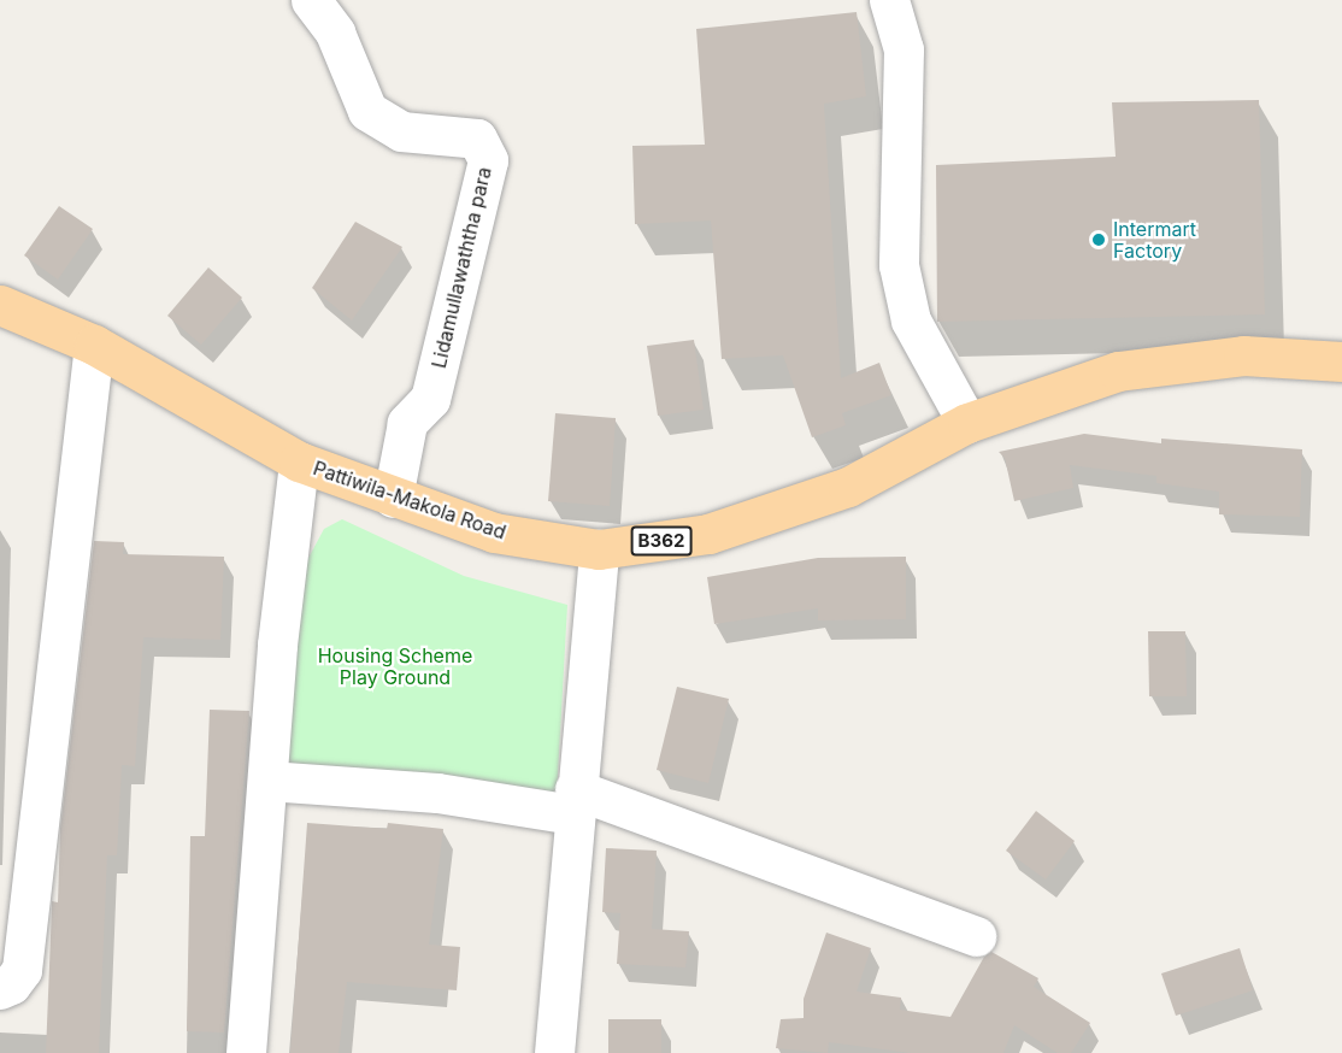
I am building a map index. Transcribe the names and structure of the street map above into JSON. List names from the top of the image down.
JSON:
{
  "streets": {
    "main road": ["Pattiwila-Makola Road", "B362"],
    "street": ["Lidamullawaththa para"]
  },
  "crossings": [
    ["Lidamullawaththa para", "Pattiwila-Makola Road"]
  ],
  "parks": ["Housing Scheme Play Ground"],
  "places": ["Intermart Factory"]
}
